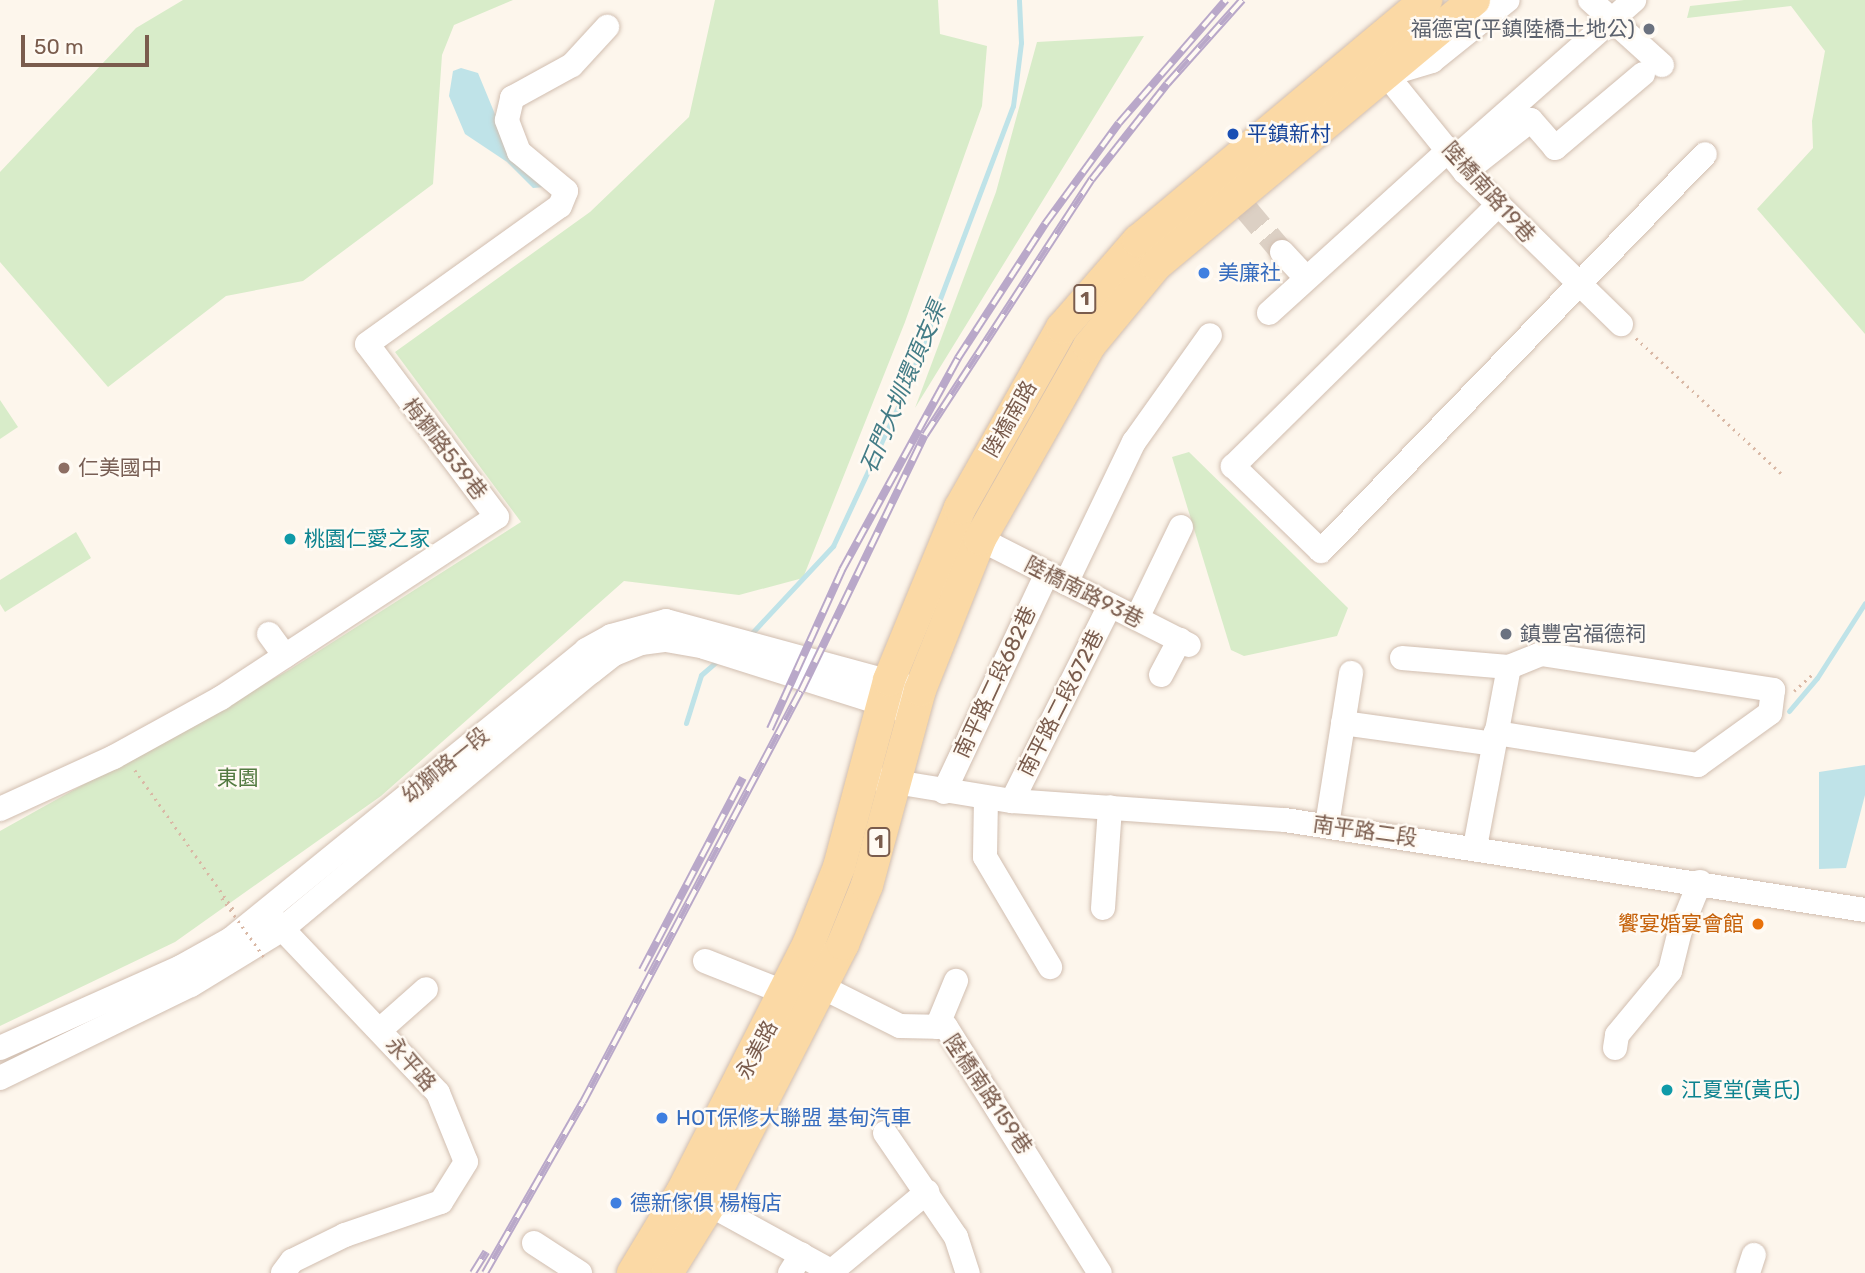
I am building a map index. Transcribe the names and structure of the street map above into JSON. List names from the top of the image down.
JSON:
{
  "streets": {
    "main road": ["1", "陸橋南路", "永美路"],
    "street": [
      "陸橋南路19巷",
      "梅獅路539巷",
      "陸橋南路93巷",
      "南平路二段682巷",
      "南平路二段672巷",
      "幼獅路一段",
      "南平路二段",
      "永平路",
      "陸橋南路159巷"
    ]
  },
  "crossings": [
    ["陸橋南路19巷", "陸橋南路"],
    ["陸橋南路", "陸橋南路93巷"],
    ["陸橋南路", "幼獅路一段"],
    ["陸橋南路", "南平路二段"],
    ["陸橋南路", "永美路"],
    ["陸橋南路", "陸橋南路159巷"],
    ["陸橋南路93巷", "南平路二段682巷"],
    ["陸橋南路93巷", "南平路二段672巷"],
    ["南平路二段682巷", "南平路二段"],
    ["南平路二段672巷", "南平路二段"],
    ["幼獅路一段", "永平路"],
    ["永美路", "陸橋南路159巷"]
  ],
  "water": ["石門大圳環頂支渠"],
  "parks": ["東園"],
  "places": [
    "福德宮(平鎮陸橋土地公)",
    "平鎮新村",
    "美廉社",
    "仁美國中",
    "桃園仁愛之家",
    "鎮豐宮福德祠",
    "饗宴婚宴會館",
    "江夏堂(黃氏)",
    "HOT保修大聯盟 基甸汽車",
    "德新傢俱 楊梅店"
  ],
  "scale_bar": "50 m"
}
